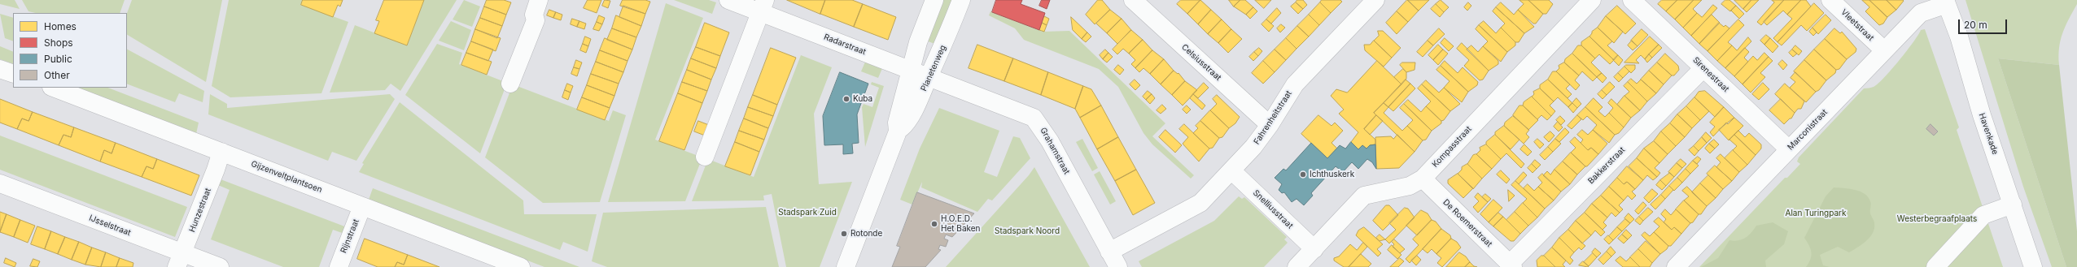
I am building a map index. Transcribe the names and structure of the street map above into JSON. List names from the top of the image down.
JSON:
{
  "streets": {
    "street": [
      "Vleetstraat",
      "Radarstraat",
      "Celsiusstraat",
      "Planetenweg",
      "Sirenestraat",
      "Fahrenheitstraat",
      "Marconistraat",
      "Havenkade",
      "Kompasstraat",
      "Grahamstraat",
      "Bakkerstraat",
      "Gijzenveltplantsoen",
      "Snelliusstraat",
      "Hunzestraat",
      "De Roemerstraat",
      "IJsselstraat",
      "Rijnstraat"
    ]
  },
  "crossings": [
    ["Vleetstraat", "Marconistraat"],
    ["Radarstraat", "Planetenweg"],
    ["Radarstraat", "Grahamstraat"],
    ["Celsiusstraat", "Fahrenheitstraat"],
    ["Planetenweg", "Grahamstraat"],
    ["Sirenestraat", "Marconistraat"],
    ["Sirenestraat", "Bakkerstraat"],
    ["Fahrenheitstraat", "Grahamstraat"],
    ["Fahrenheitstraat", "Snelliusstraat"],
    ["Marconistraat", "Havenkade"],
    ["Kompasstraat", "Snelliusstraat"],
    ["Kompasstraat", "De Roemerstraat"],
    ["Bakkerstraat", "De Roemerstraat"],
    ["Gijzenveltplantsoen", "Hunzestraat"],
    ["Gijzenveltplantsoen", "Rijnstraat"],
    ["Hunzestraat", "IJsselstraat"]
  ],
  "parks": [
    "Stadspark Zuid",
    "Alan Turingpark",
    "Westerbegraafplaats",
    "Stadspark Noord"
  ],
  "places": [
    "Kuba",
    "Ichthuskerk",
    "H.O.E.D. Het Baken",
    "Rotonde"
  ],
  "legend": [
    "Homes",
    "Shops",
    "Public",
    "Other"
  ],
  "scale_bar": "20 m"
}
